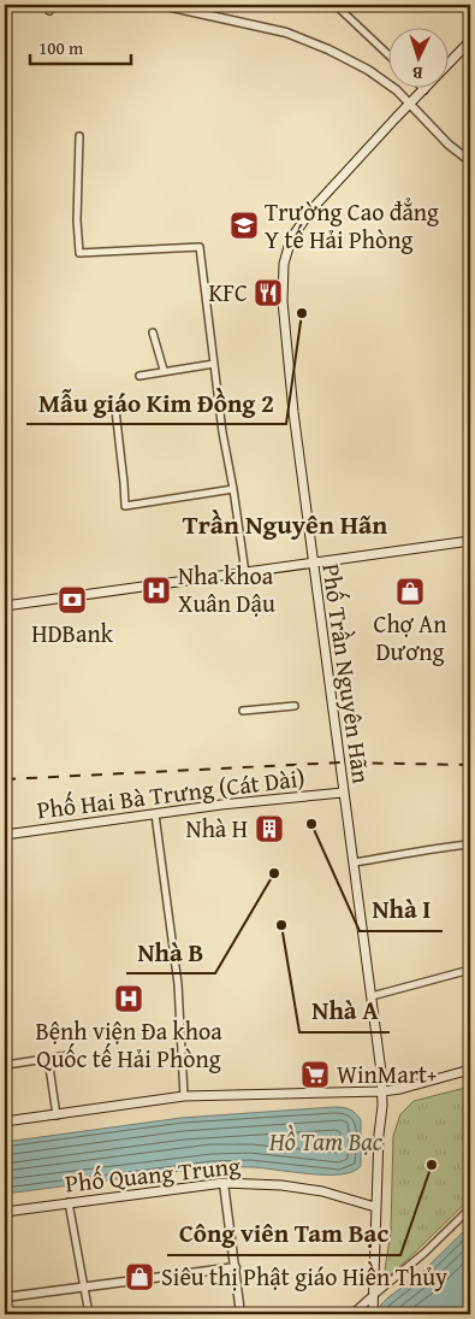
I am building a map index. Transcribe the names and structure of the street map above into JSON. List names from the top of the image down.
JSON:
{
  "streets": {
    "main road": ["Phố Trần Nguyên Hãn", "Phố Hai Bà Trưng (Cát Dài)", "Phố Quang Trung"]
  },
  "crossings": [
    ["Phố Trần Nguyên Hãn", "Phố Hai Bà Trưng (Cát Dài)"],
    ["Phố Trần Nguyên Hãn", "Phố Quang Trung"]
  ],
  "districts": ["Trần Nguyên Hãn"],
  "water": ["Hồ Tam Bạc"],
  "places": {
    "school or university": ["Trường Cao đẳng Y tế Hải Phòng"],
    "restaurant": ["KFC"],
    "other": [
      "Mẫu giáo Kim Đồng 2",
      "Nhà I",
      "Nhà B",
      "Nhà A",
      "Công viên Tam Bạc"
    ],
    "hospital": ["Nha khoa Xuân Dậu", "Bệnh viện Đa khoa Quốc tế Hải Phòng"],
    "shop": ["Chợ An Dương", "Siêu thị Phật giáo Hiền Thủy"],
    "bank": ["HDBank"],
    "building": ["Nhà H"],
    "supermarket": ["WinMart+"]
  },
  "scale_bar": "100 m",
  "north": "bottom"
}
